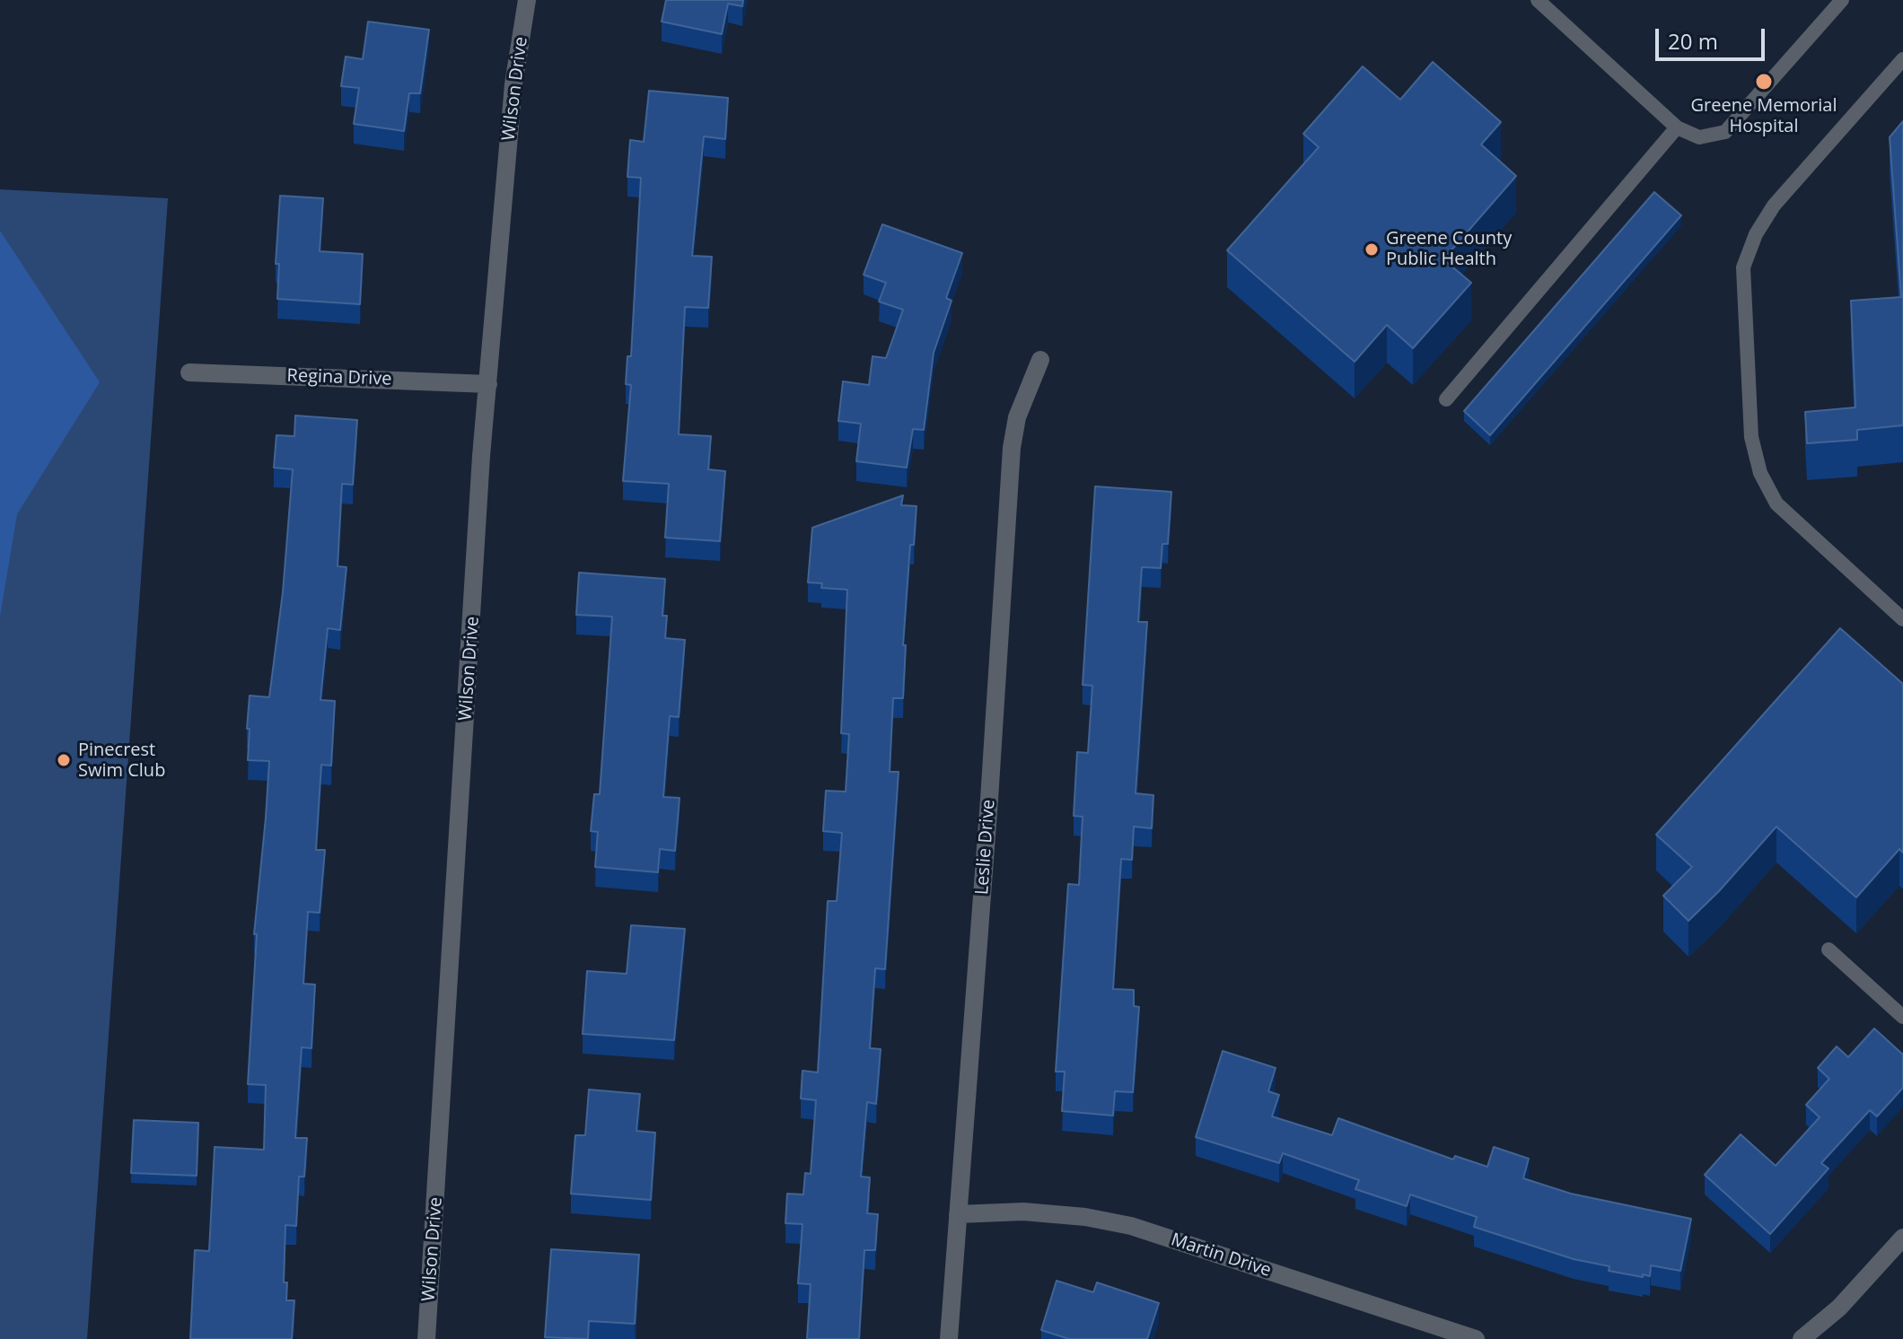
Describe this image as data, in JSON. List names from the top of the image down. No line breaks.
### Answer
{"streets":{"street":["Wilson Drive","Regina Drive","Leslie Drive","Martin Drive"]},"crossings":[["Wilson Drive","Regina Drive"],["Leslie Drive","Martin Drive"]],"places":["Greene Memorial Hospital","Greene County Public Health","Pinecrest Swim Club"],"scale_bar":"20 m"}
